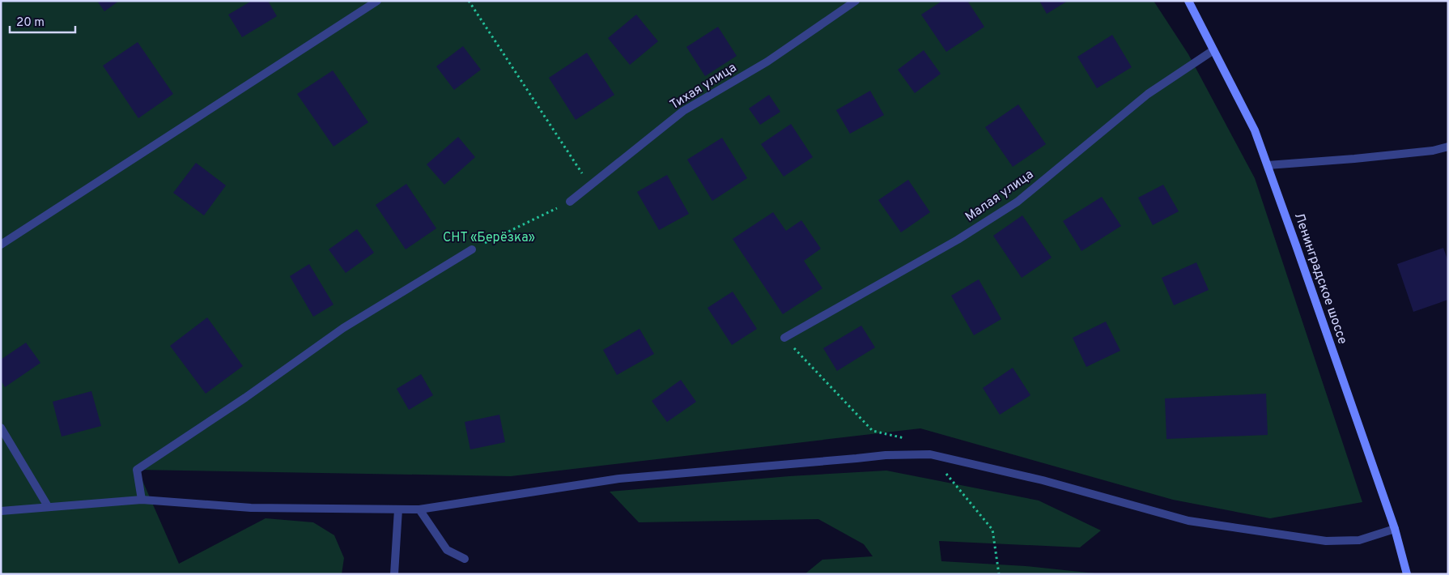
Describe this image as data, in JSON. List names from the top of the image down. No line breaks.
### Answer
{"streets":{"main road":["Ленинградское шоссе"],"street":["Тихая улица","Малая улица"]},"crossings":[["Малая улица","Ленинградское шоссе"]],"parks":["СНТ «Берёзка»"],"scale_bar":"20 m"}
